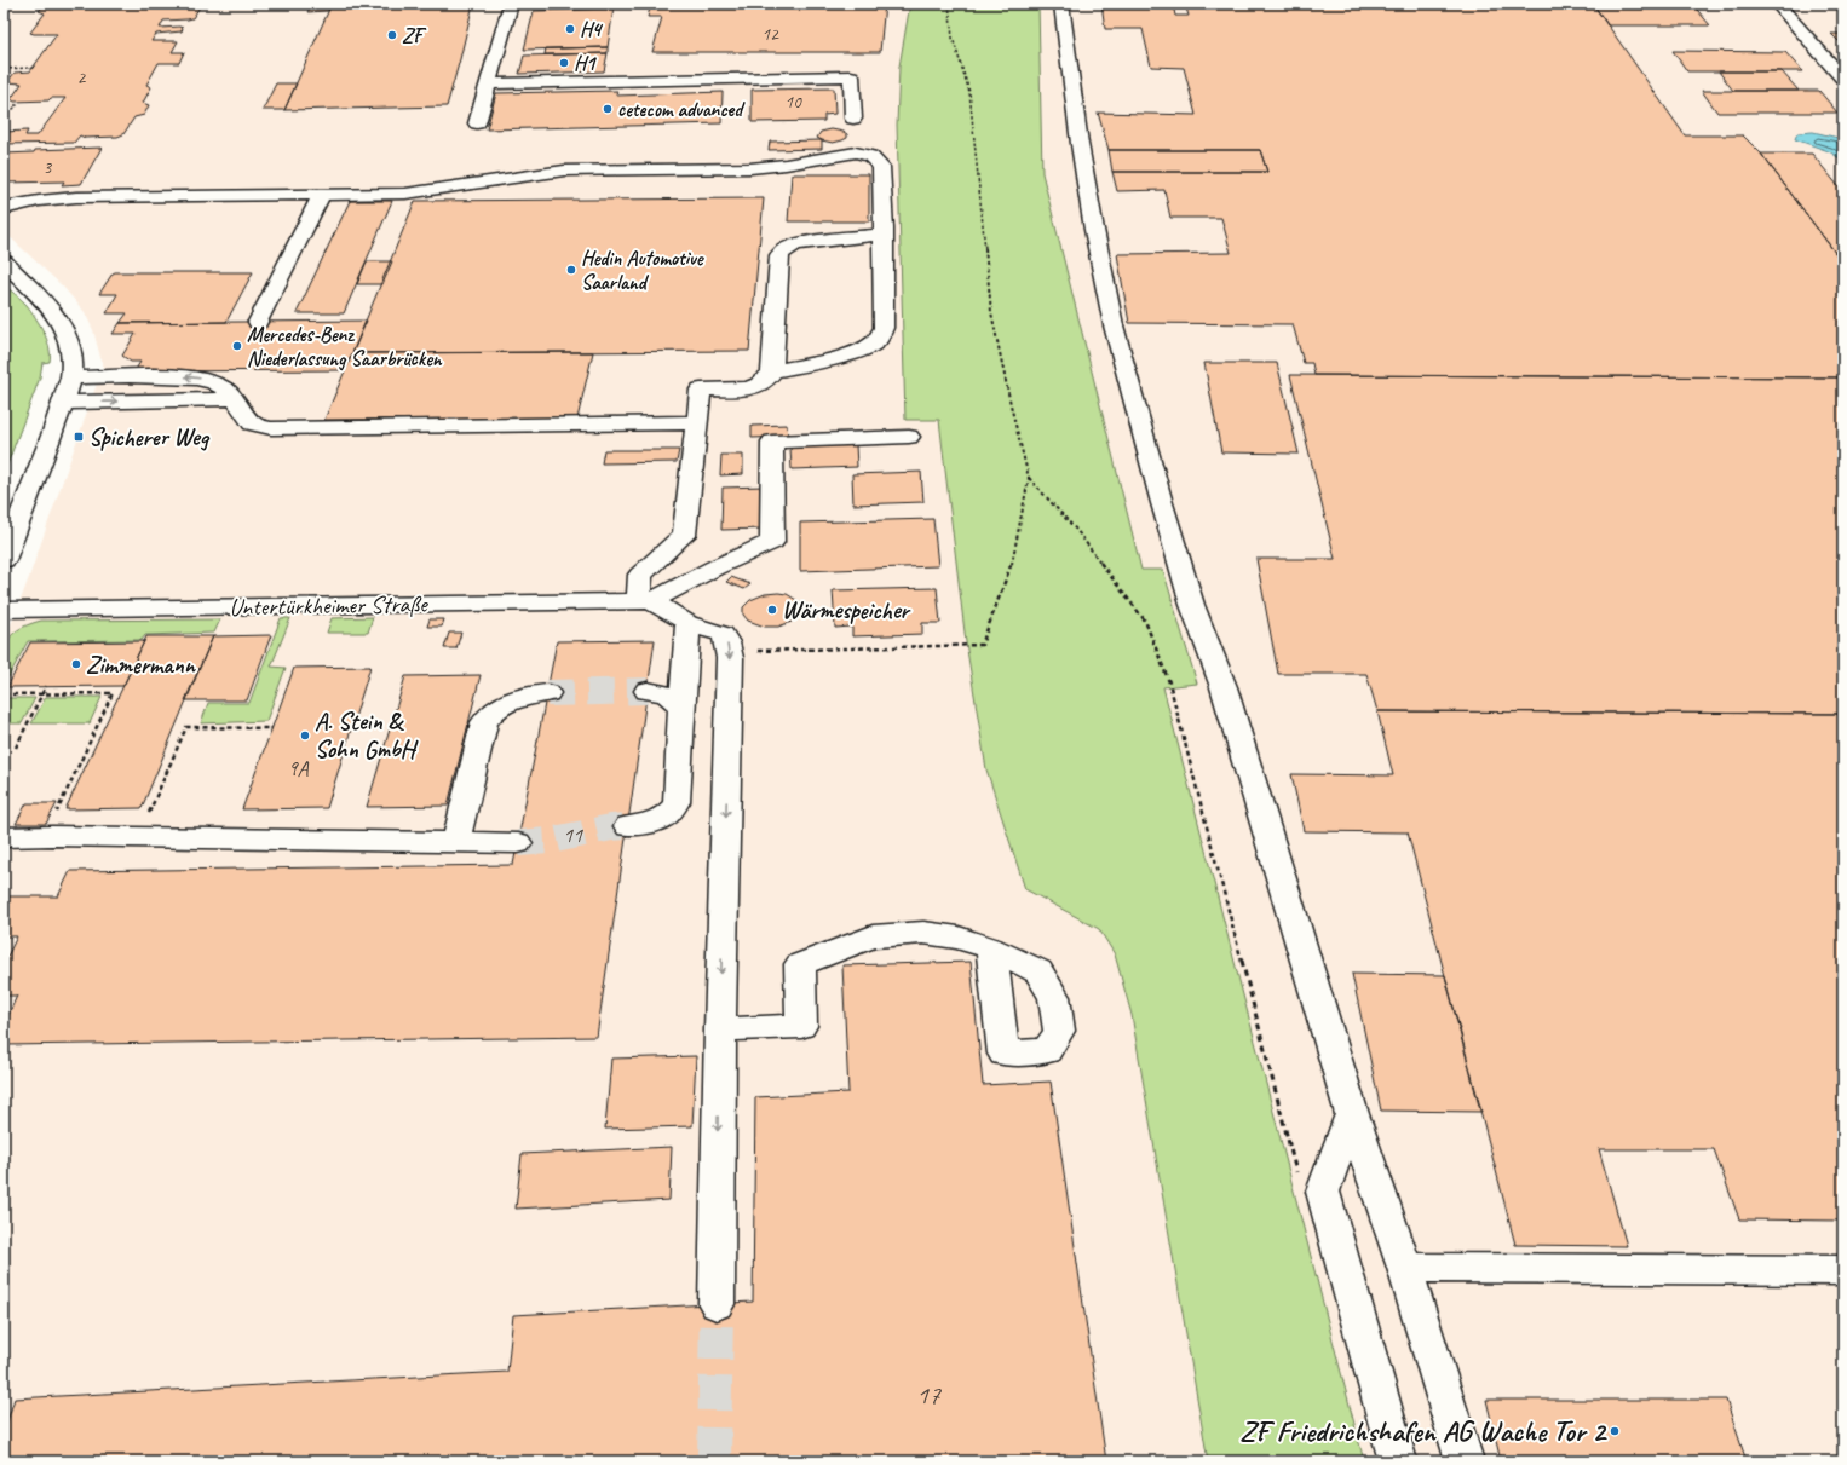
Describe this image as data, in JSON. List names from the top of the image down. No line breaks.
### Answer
{"streets":{"street":["Untertürkheimer Straße"]},"places":{"other":["H4","ZF","H1","cetecom advanced","Hedin Automotive Saarland","Mercedes-Benz Niederlassung Saarbrücken","Wärmespeicher","Zimmermann","A. Stein & Sohn GmbH","ZF Friedrichshafen AG Wache Tor 2"],"transit":["Spicherer Weg"]},"house_numbers":["12","2","10","3","9A","11","17"]}
